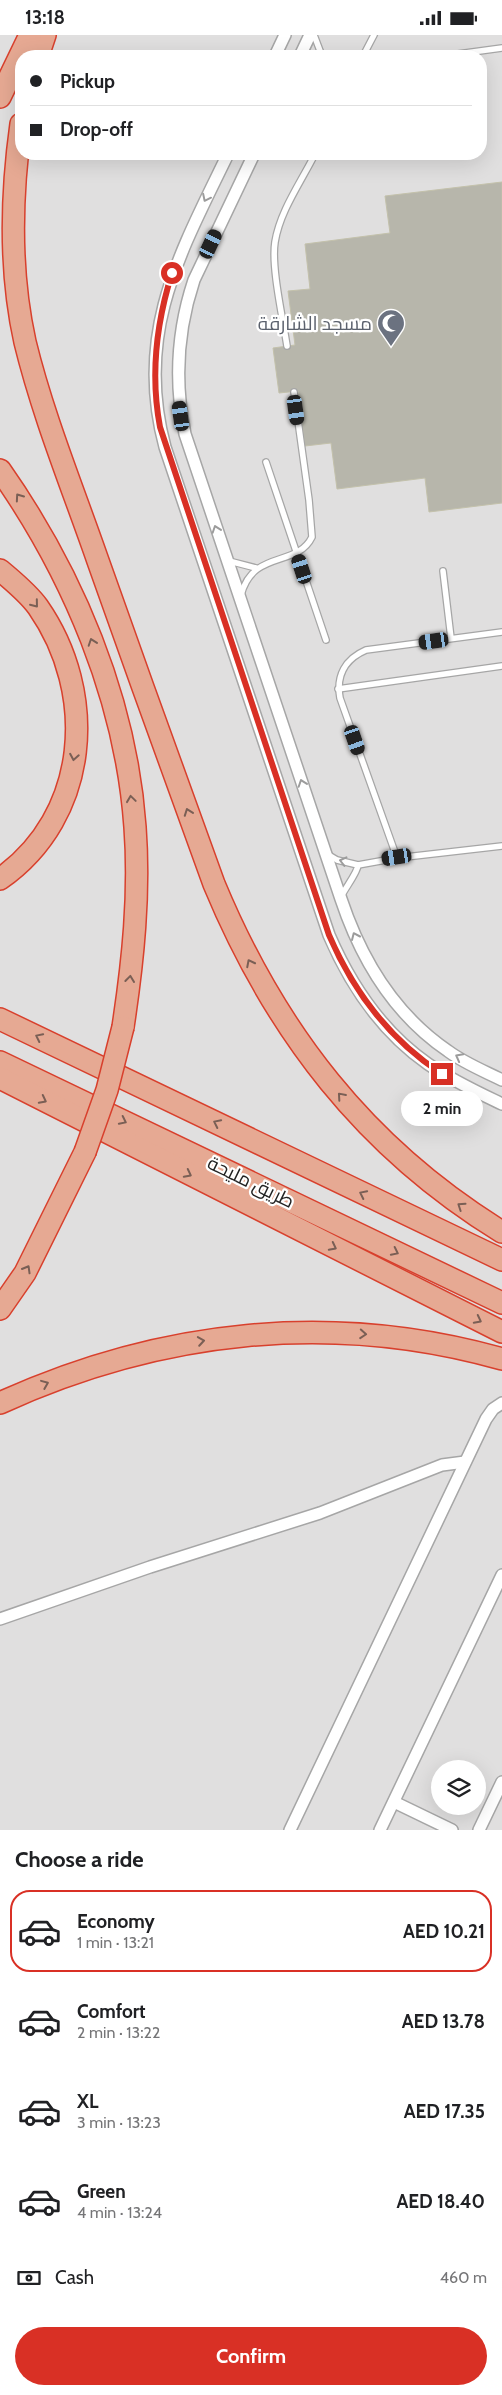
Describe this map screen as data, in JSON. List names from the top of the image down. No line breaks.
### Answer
{"streets":{"highway":["طريق مليحة"]},"places":{"mosque":["مسجد الشارقة"]},"page":{"status":"13:18","banner":["Pickup","Drop-off"],"bubble":"2 min","heading":"Choose a ride","list":[{"name":"Economy","note":"1 min · 13:21","value":"AED 10.21"},{"name":"Comfort","note":"2 min · 13:22","value":"AED 13.78"},{"name":"XL","note":"3 min · 13:23","value":"AED 17.35"},{"name":"Green","note":"4 min · 13:24","value":"AED 18.40"}],"pay":["Cash","460 m"],"buttons":"Confirm"}}
